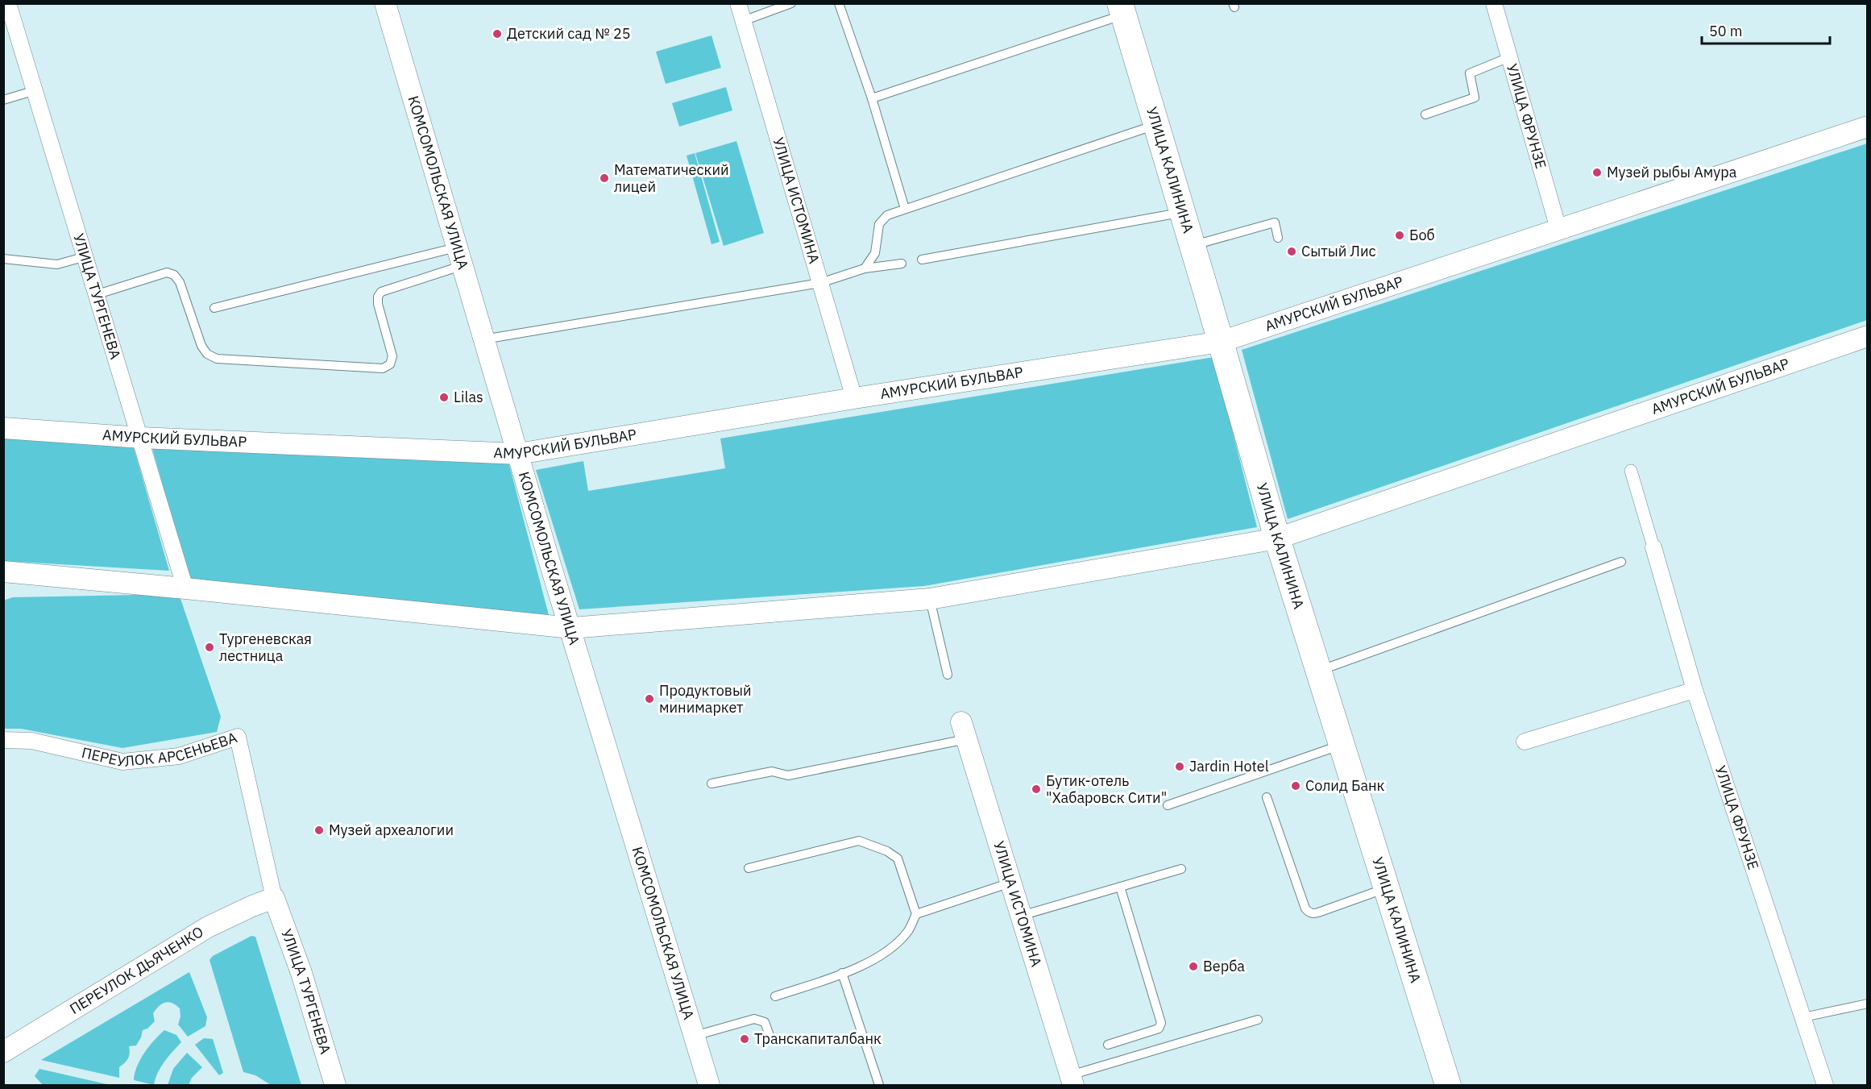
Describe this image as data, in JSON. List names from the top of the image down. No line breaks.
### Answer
{"streets":{"main road":["УЛИЦА КАЛИНИНА"],"street":["УЛИЦА ФРУНЗЕ","КОМСОМОЛЬСКАЯ УЛИЦА","УЛИЦА ИСТОМИНА","УЛИЦА ТУРГЕНЕВА","АМУРСКИЙ БУЛЬВАР","ПЕРЕУЛОК АРСЕНЬЕВА","ПЕРЕУЛОК ДЬЯЧЕНКО"]},"crossings":[["УЛИЦА ФРУНЗЕ","АМУРСКИЙ БУЛЬВАР"],["УЛИЦА КАЛИНИНА","АМУРСКИЙ БУЛЬВАР"],["КОМСОМОЛЬСКАЯ УЛИЦА","АМУРСКИЙ БУЛЬВАР"],["УЛИЦА ИСТОМИНА","АМУРСКИЙ БУЛЬВАР"],["УЛИЦА ТУРГЕНЕВА","АМУРСКИЙ БУЛЬВАР"],["УЛИЦА ТУРГЕНЕВА","ПЕРЕУЛОК АРСЕНЬЕВА"],["УЛИЦА ТУРГЕНЕВА","ПЕРЕУЛОК ДЬЯЧЕНКО"],["ПЕРЕУЛОК АРСЕНЬЕВА","ПЕРЕУЛОК ДЬЯЧЕНКО"]],"places":["Детский сад № 25","Музей рыбы Амура","Математический лицей","Боб","Сытый Лис","Lilas","Тургеневская лестница","Продуктовый минимаркет","Jardin Hotel","Солид Банк","Бутик-отель \"Хабаровск Сити\"","Музей археалогии","Верба","Транскапиталбанк"],"scale_bar":"50 m"}
